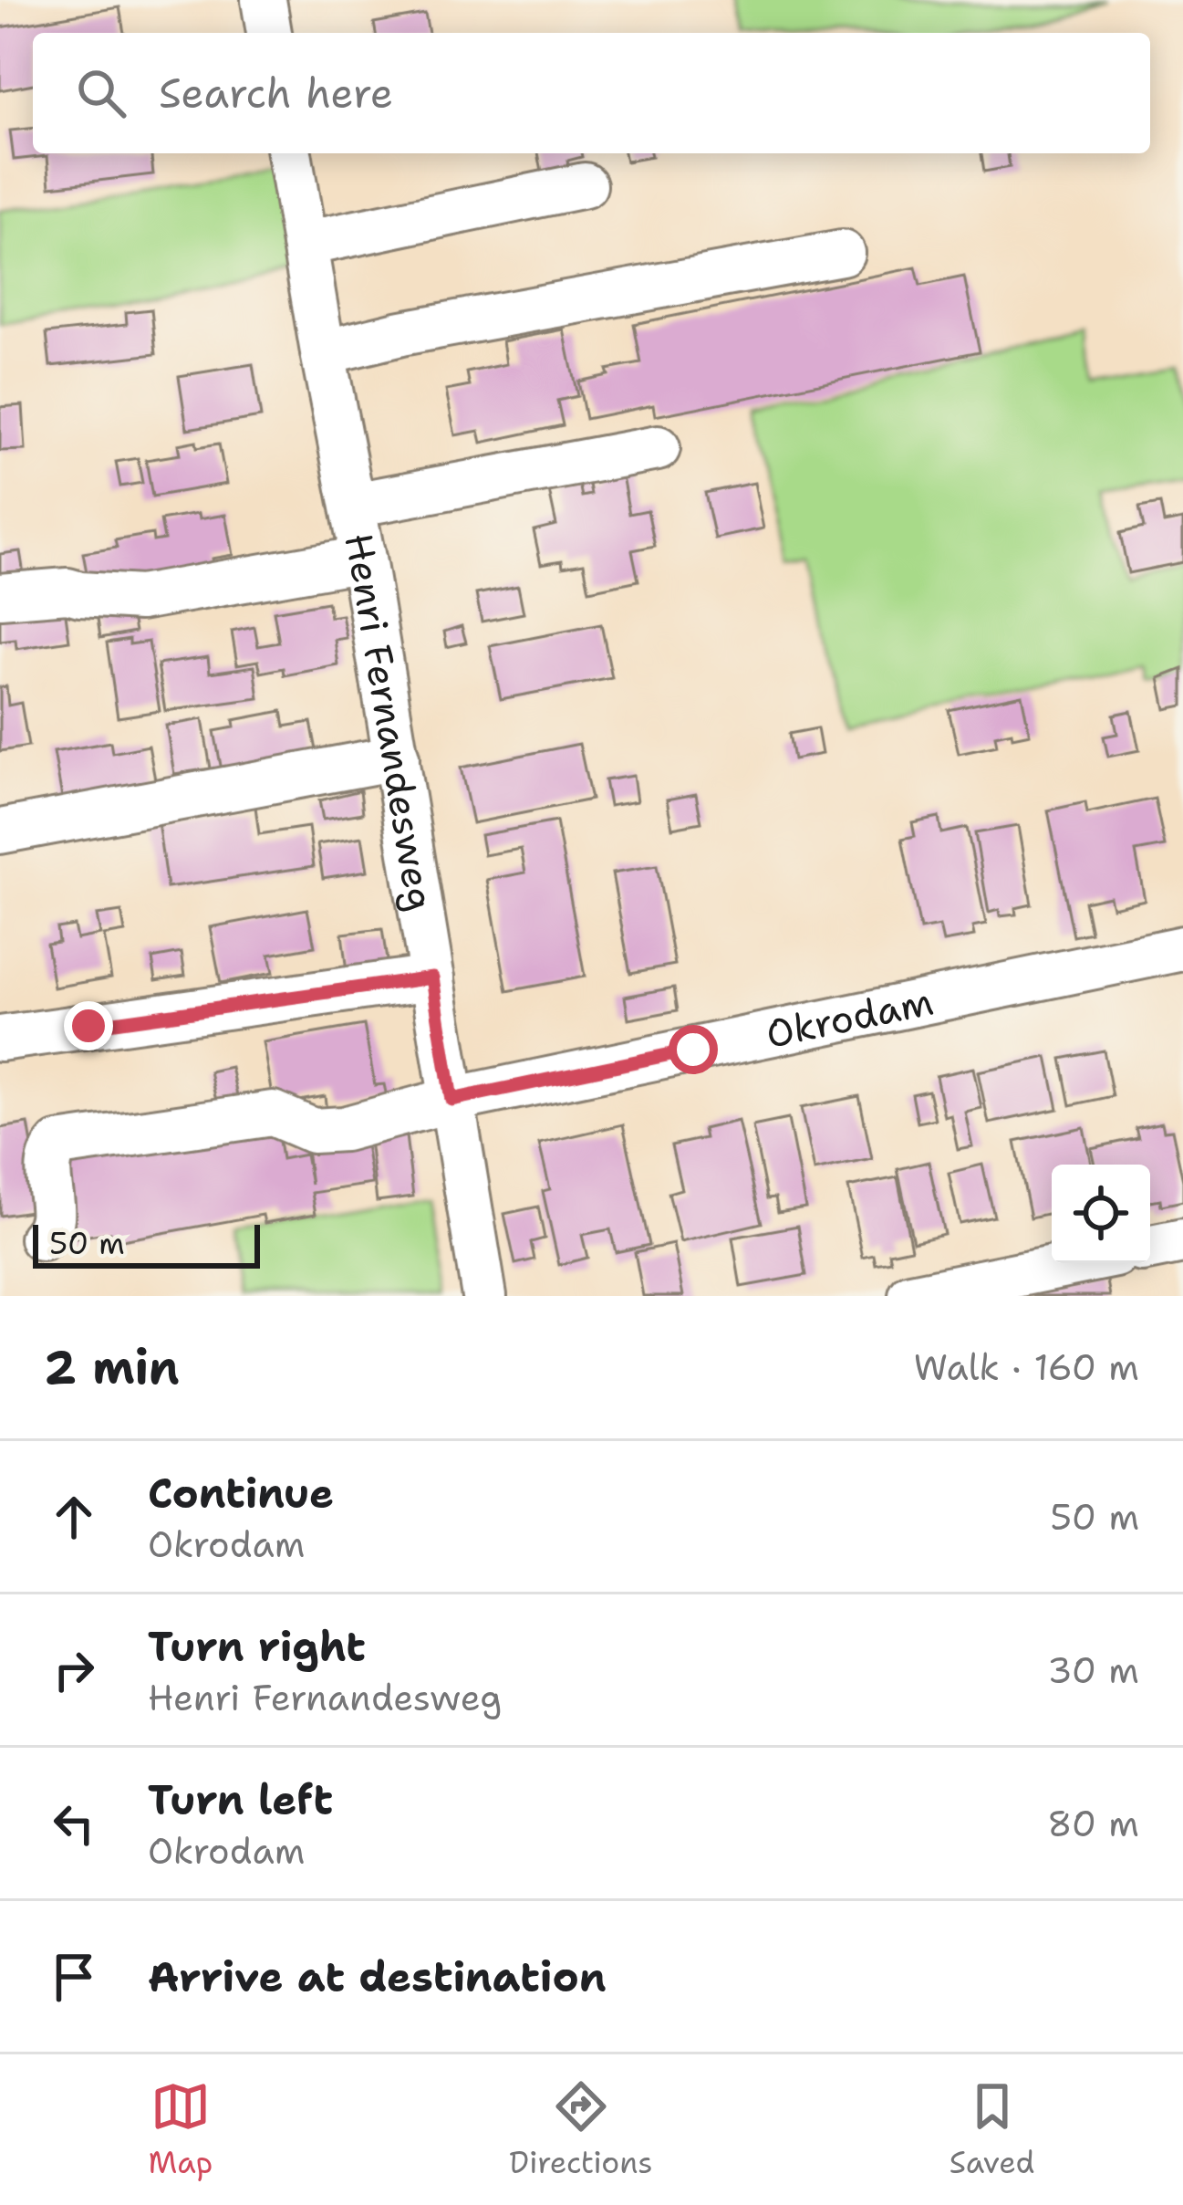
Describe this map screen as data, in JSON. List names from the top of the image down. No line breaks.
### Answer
{"streets":{"street":["Henri Fernandesweg","Okrodam"]},"crossings":[["Henri Fernandesweg","Okrodam"]],"scale_bar":"50 m","page":{"search":"Search here","scale":"50 m","heading":["2 min","Walk · 160 m"],"list":[["Continue","Okrodam","50 m"],["Turn right","Henri Fernandesweg","30 m"],["Turn left","Okrodam","80 m"],"Arrive at destination"],"nav":["Map","Directions","Saved"]}}
